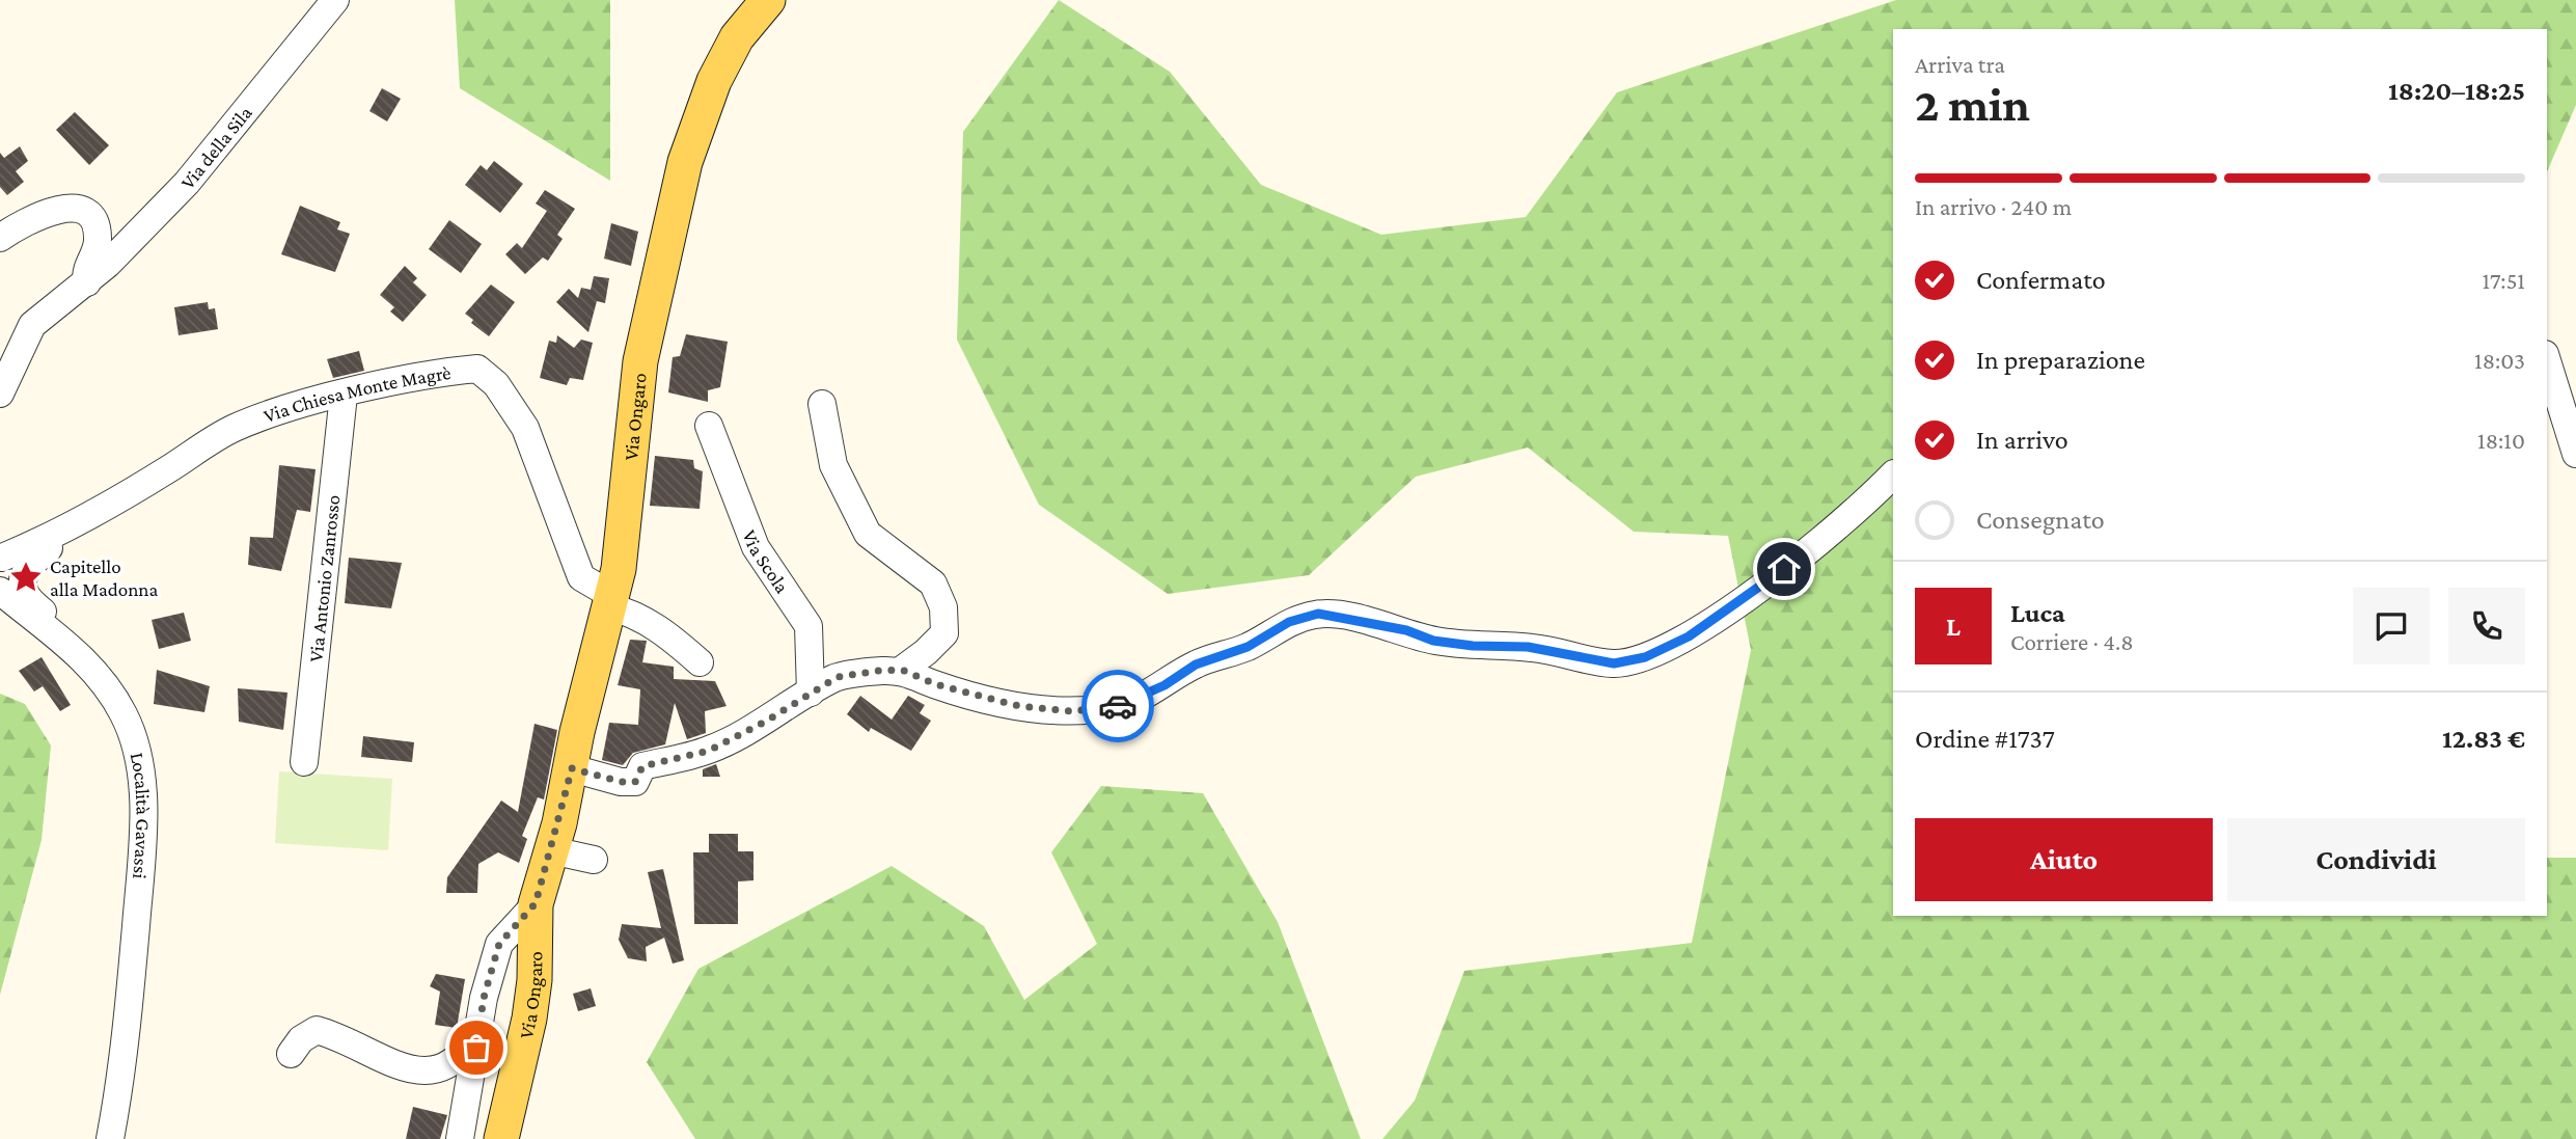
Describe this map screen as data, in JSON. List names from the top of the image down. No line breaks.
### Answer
{"streets":{"main road":["Via Ongaro"],"street":["Via della Sila","Via Chiesa Monte Magrè","Via Scola","Via Antonio Zanrosso","Località Gavassi"]},"crossings":[["Via Chiesa Monte Magrè","Via Ongaro"],["Via Chiesa Monte Magrè","Via Antonio Zanrosso"]],"places":{"place":["Capitello alla Madonna"]},"page":{"heading":["2 min","Arriva tra","18:20–18:25"],"panel":["Luca","Corriere · 4.8","Ordine #1737","12.83 €"],"bar":"In arrivo · 240 m","list":[["Confermato","17:51"],["In preparazione","18:03"],["In arrivo","18:10"],"Consegnato"],"round":"L","buttons":["Aiuto","Condividi"]}}
